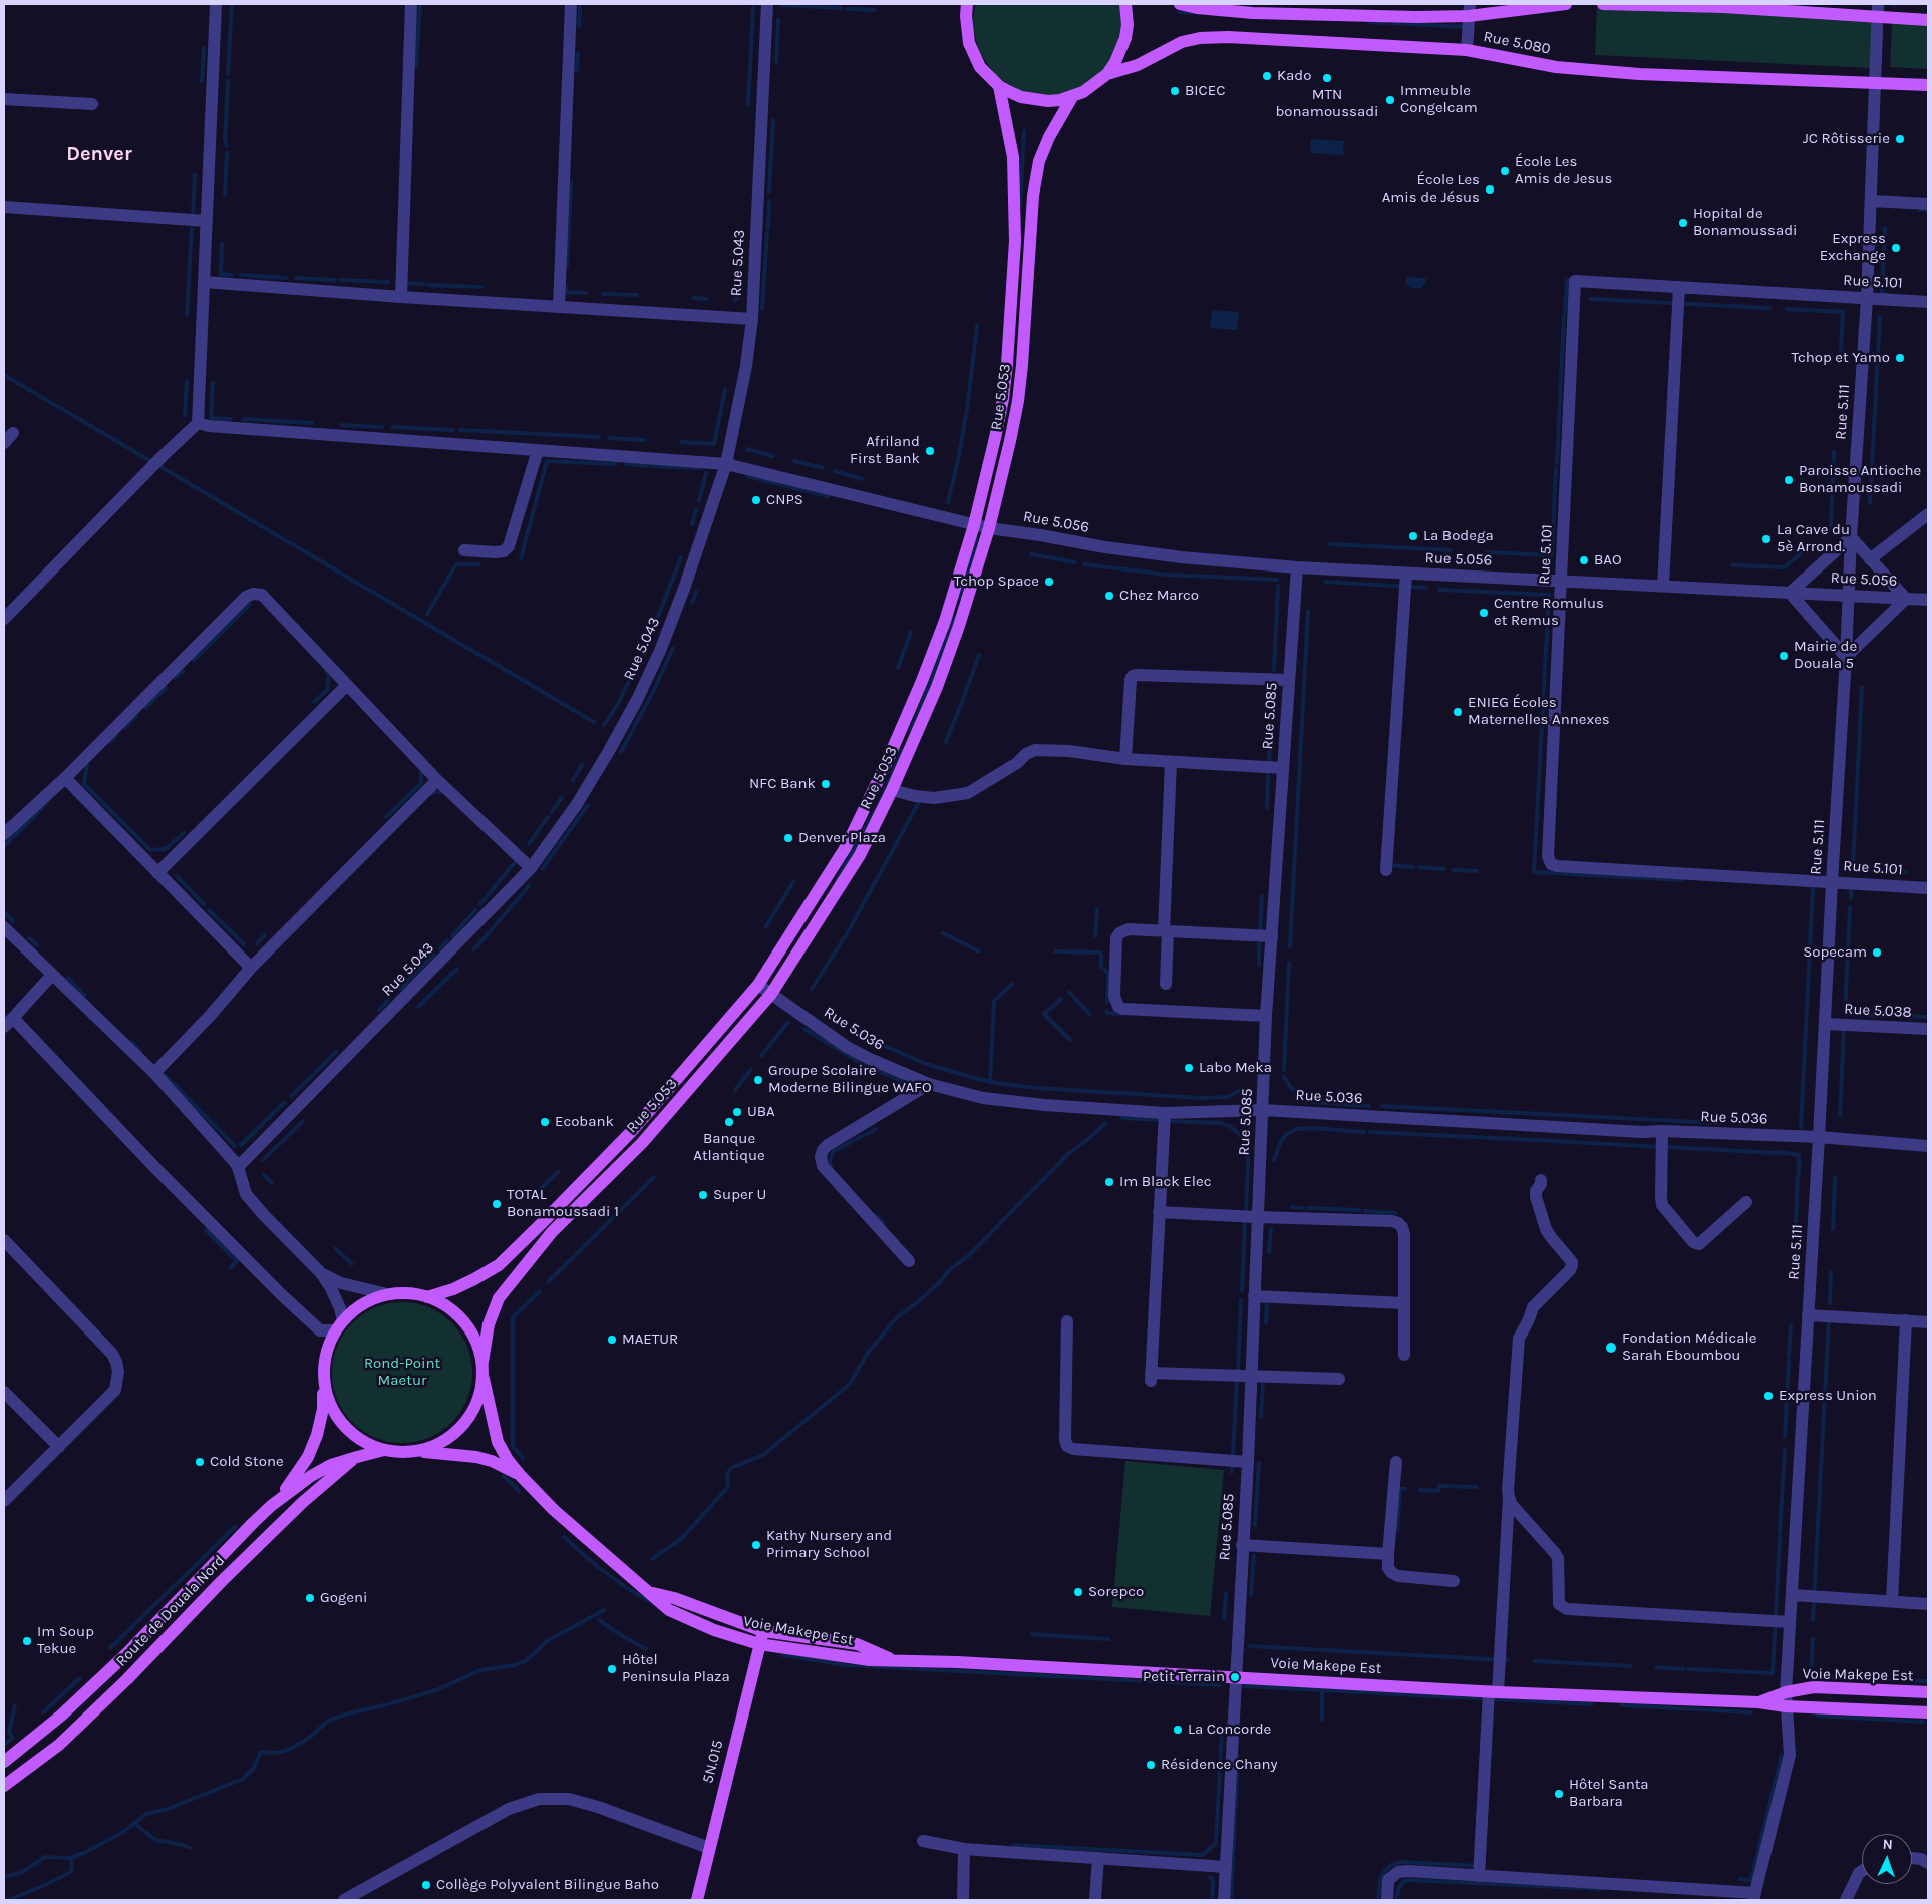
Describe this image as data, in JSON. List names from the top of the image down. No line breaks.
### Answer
{"streets":{"main road":["Rue 5.080","Rue 5.053","Route de Douala Nord","Voie Makepe Est","5N.015"],"street":["Rue 5.043","Rue 5.101","Rue 5.111","Rue 5.056","Rue 5.085","Rue 5.038","Rue 5.036"]},"crossings":[["Rue 5.080","Rue 5.111"],["Rue 5.043","Rue 5.056"],["Rue 5.101","Rue 5.111"],["Rue 5.101","Rue 5.056"],["Rue 5.053","Rue 5.056"],["Rue 5.053","Rue 5.036"],["Rue 5.111","Rue 5.056"],["Rue 5.111","Rue 5.038"],["Rue 5.111","Rue 5.036"],["Rue 5.111","Voie Makepe Est"],["Rue 5.056","Rue 5.085"],["Rue 5.085","Rue 5.036"],["Rue 5.085","Voie Makepe Est"],["Voie Makepe Est","5N.015"]],"districts":["Denver"],"parks":["Rond-Point Maetur"],"places":["Kado","MTN bonamoussadi","BICEC","Immeuble Congelcam","JC Rôtisserie","École Les Amis de Jesus","École Les Amis de Jésus","Hopital de Bonamoussadi","Express Exchange","Tchop et Yamo","Afriland First Bank","Paroisse Antioche Bonamoussadi","CNPS","La Bodega","La Cave du 5è Arrond.","BAO","Tchop Space","Chez Marco","Centre Romulus et Remus","Mairie de Douala 5","ENIEG Écoles Maternelles Annexes","NFC Bank","Denver Plaza","Sopecam","Labo Meka","Groupe Scolaire Moderne Bilingue WAFO","UBA","Ecobank","Banque Atlantique","Im Black Elec","Super U","TOTAL Bonamoussadi 1","MAETUR","Fondation Médicale Sarah Eboumbou","Express Union","Cold Stone","Kathy Nursery and Primary School","Sorepco","Gogeni","Im Soup Tekue","Hôtel Peninsula Plaza","Petit Terrain","La Concorde","Résidence Chany","Hôtel Santa Barbara","Collège Polyvalent Bilingue Baho"],"north":"top"}
